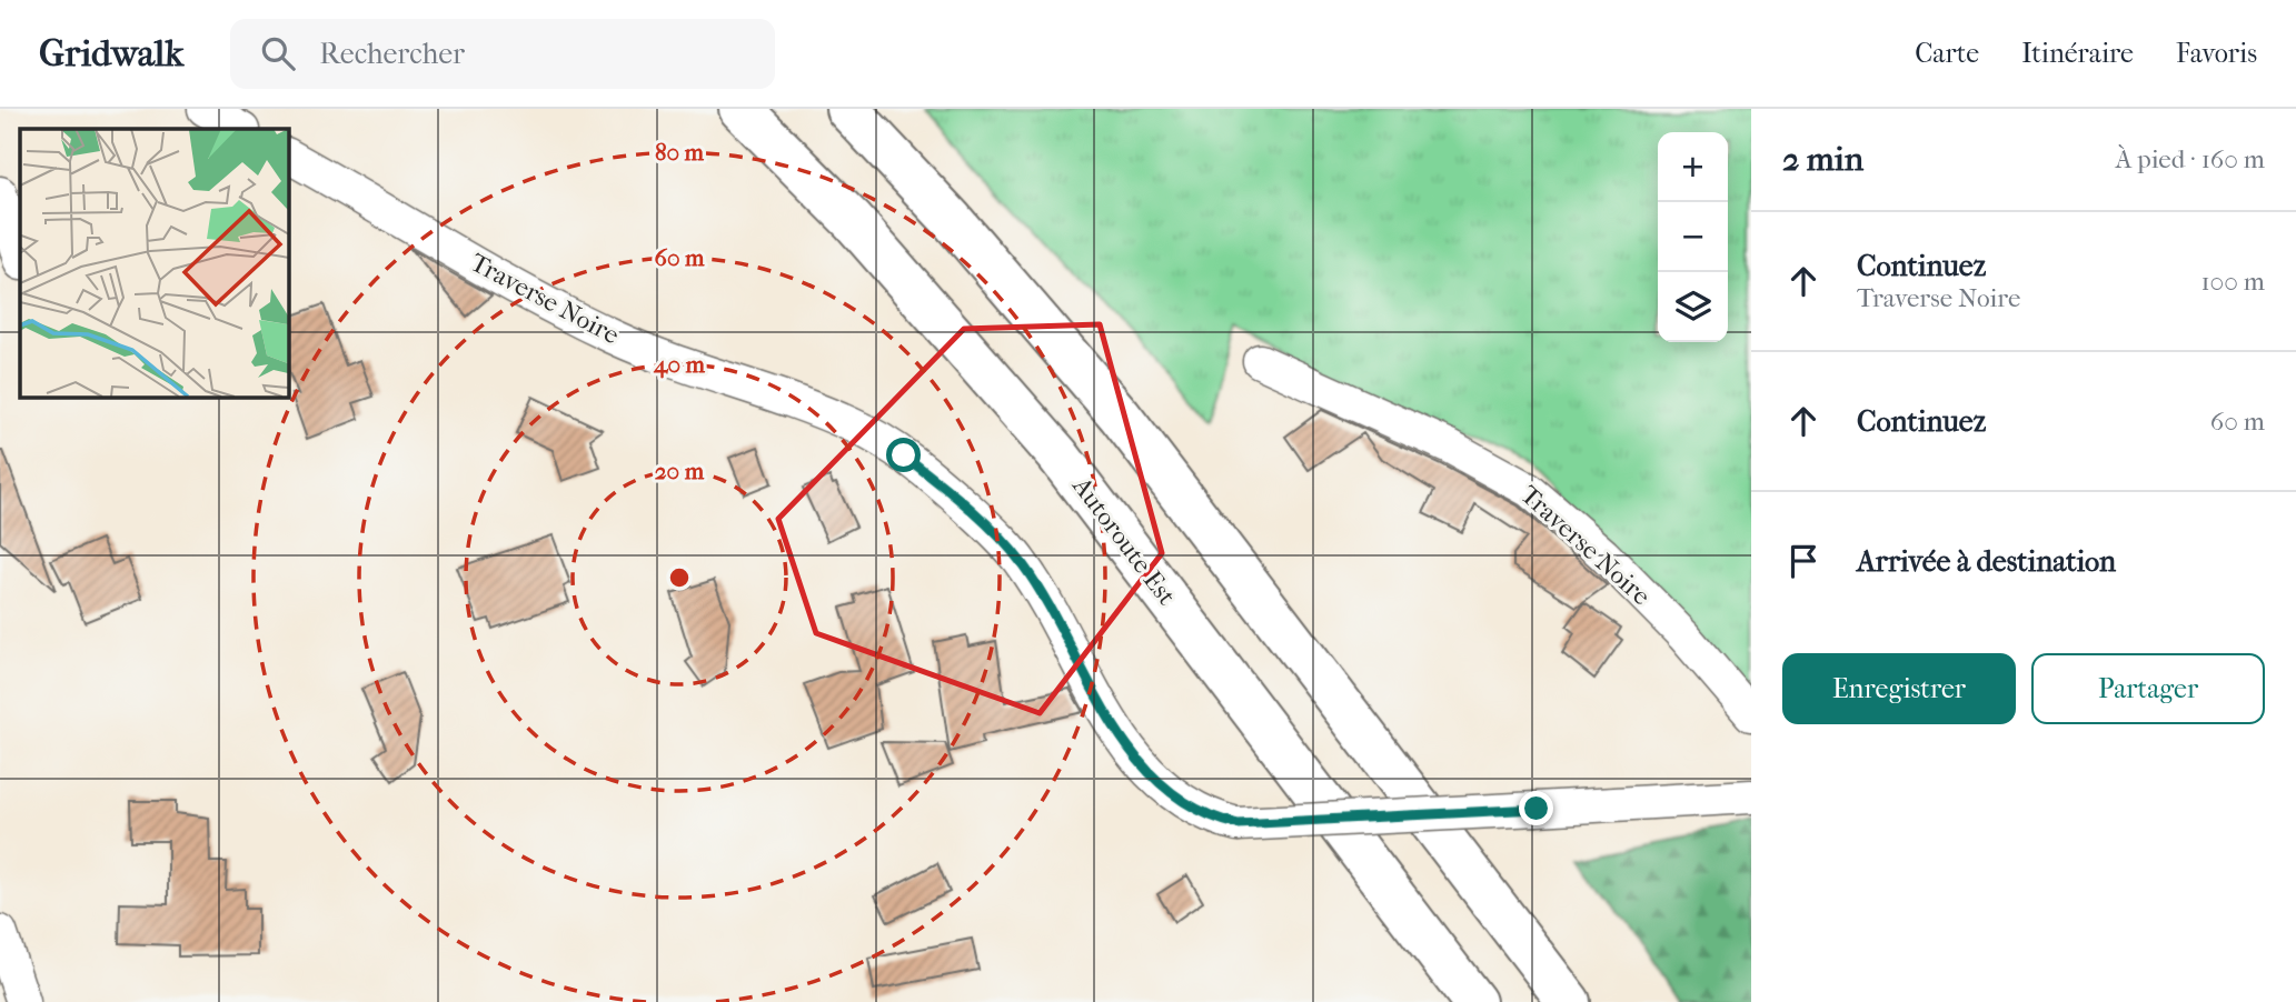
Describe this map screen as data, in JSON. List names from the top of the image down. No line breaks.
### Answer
{"streets":{"highway":["Autoroute Est"],"street":["Traverse Noire"]},"page":{"header":"Gridwalk","search":"Rechercher","nav":["Carte","Itinéraire","Favoris"],"heading":["2 min","À pied · 160 m"],"map_buttons":["+","−"],"list":[["Continuez","Traverse Noire","100 m"],["Continuez","60 m"],"Arrivée à destination"],"buttons":["Enregistrer","Partager"]},"rings":["80 m","60 m","40 m","20 m"]}
